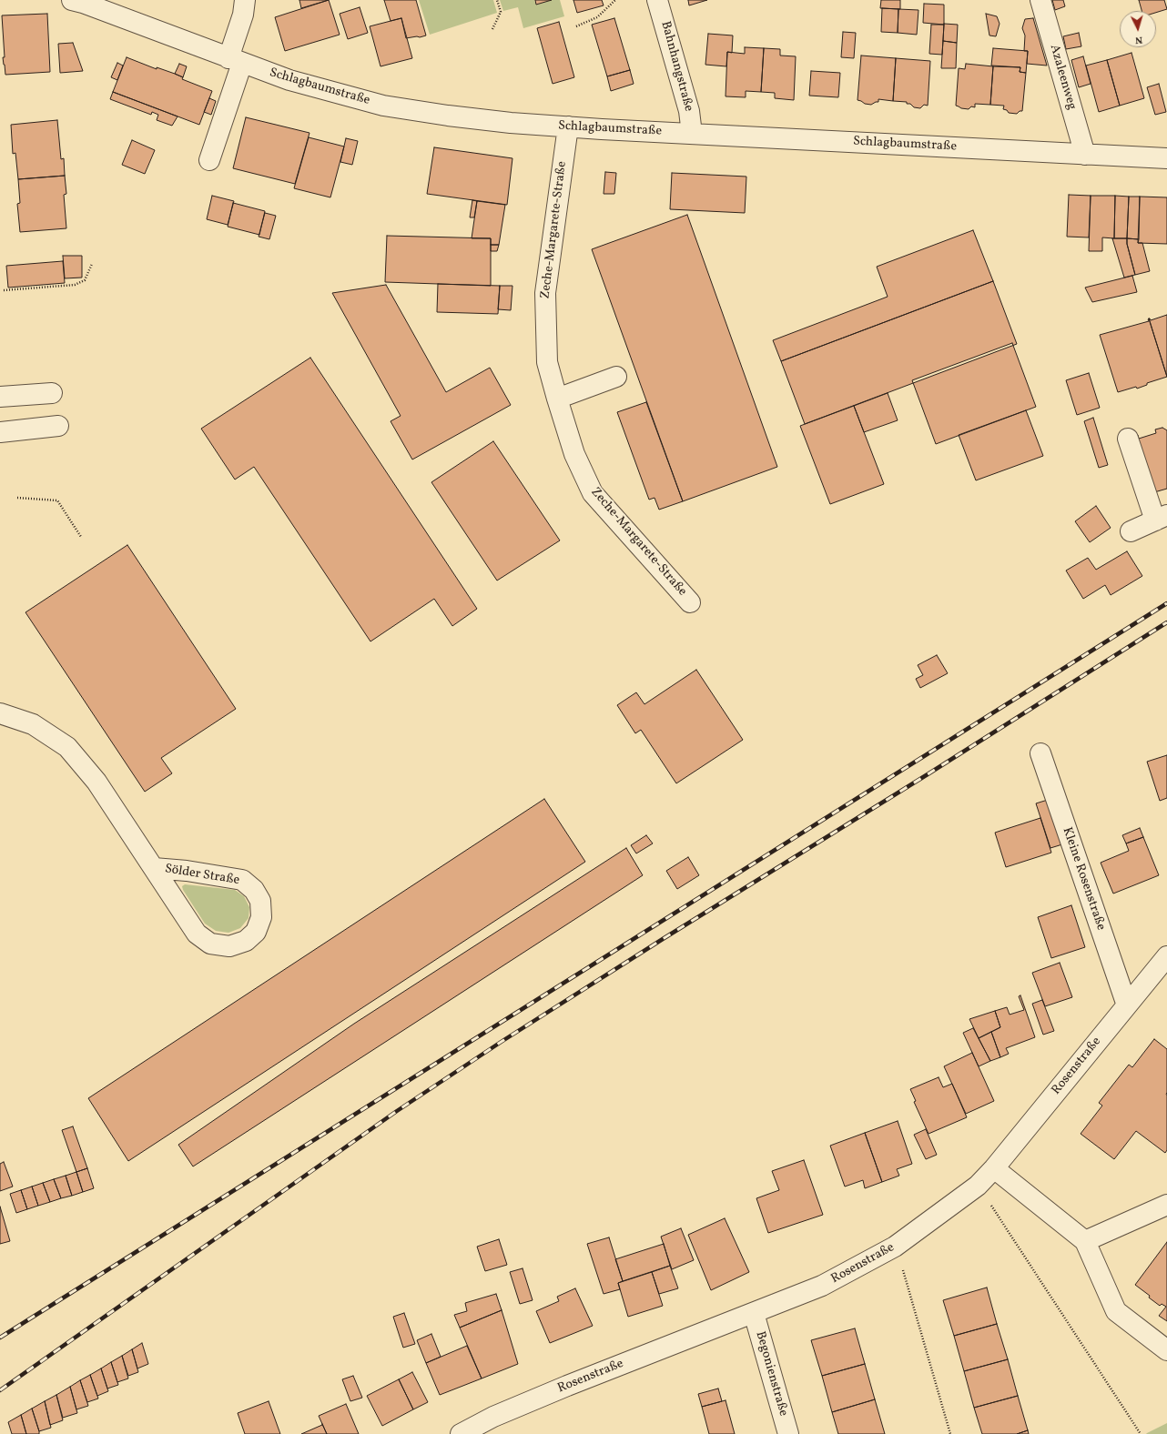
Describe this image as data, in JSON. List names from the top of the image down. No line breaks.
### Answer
{"streets":{"street":["Bahnhangstraße","Azaleenweg","Schlagbaumstraße","Zeche-Margarete-Straße","Sölder Straße","Kleine Rosenstraße","Rosenstraße","Begonienstraße"]},"crossings":[["Bahnhangstraße","Schlagbaumstraße"],["Azaleenweg","Schlagbaumstraße"],["Schlagbaumstraße","Zeche-Margarete-Straße"],["Kleine Rosenstraße","Rosenstraße"],["Rosenstraße","Begonienstraße"]],"north":"bottom"}
